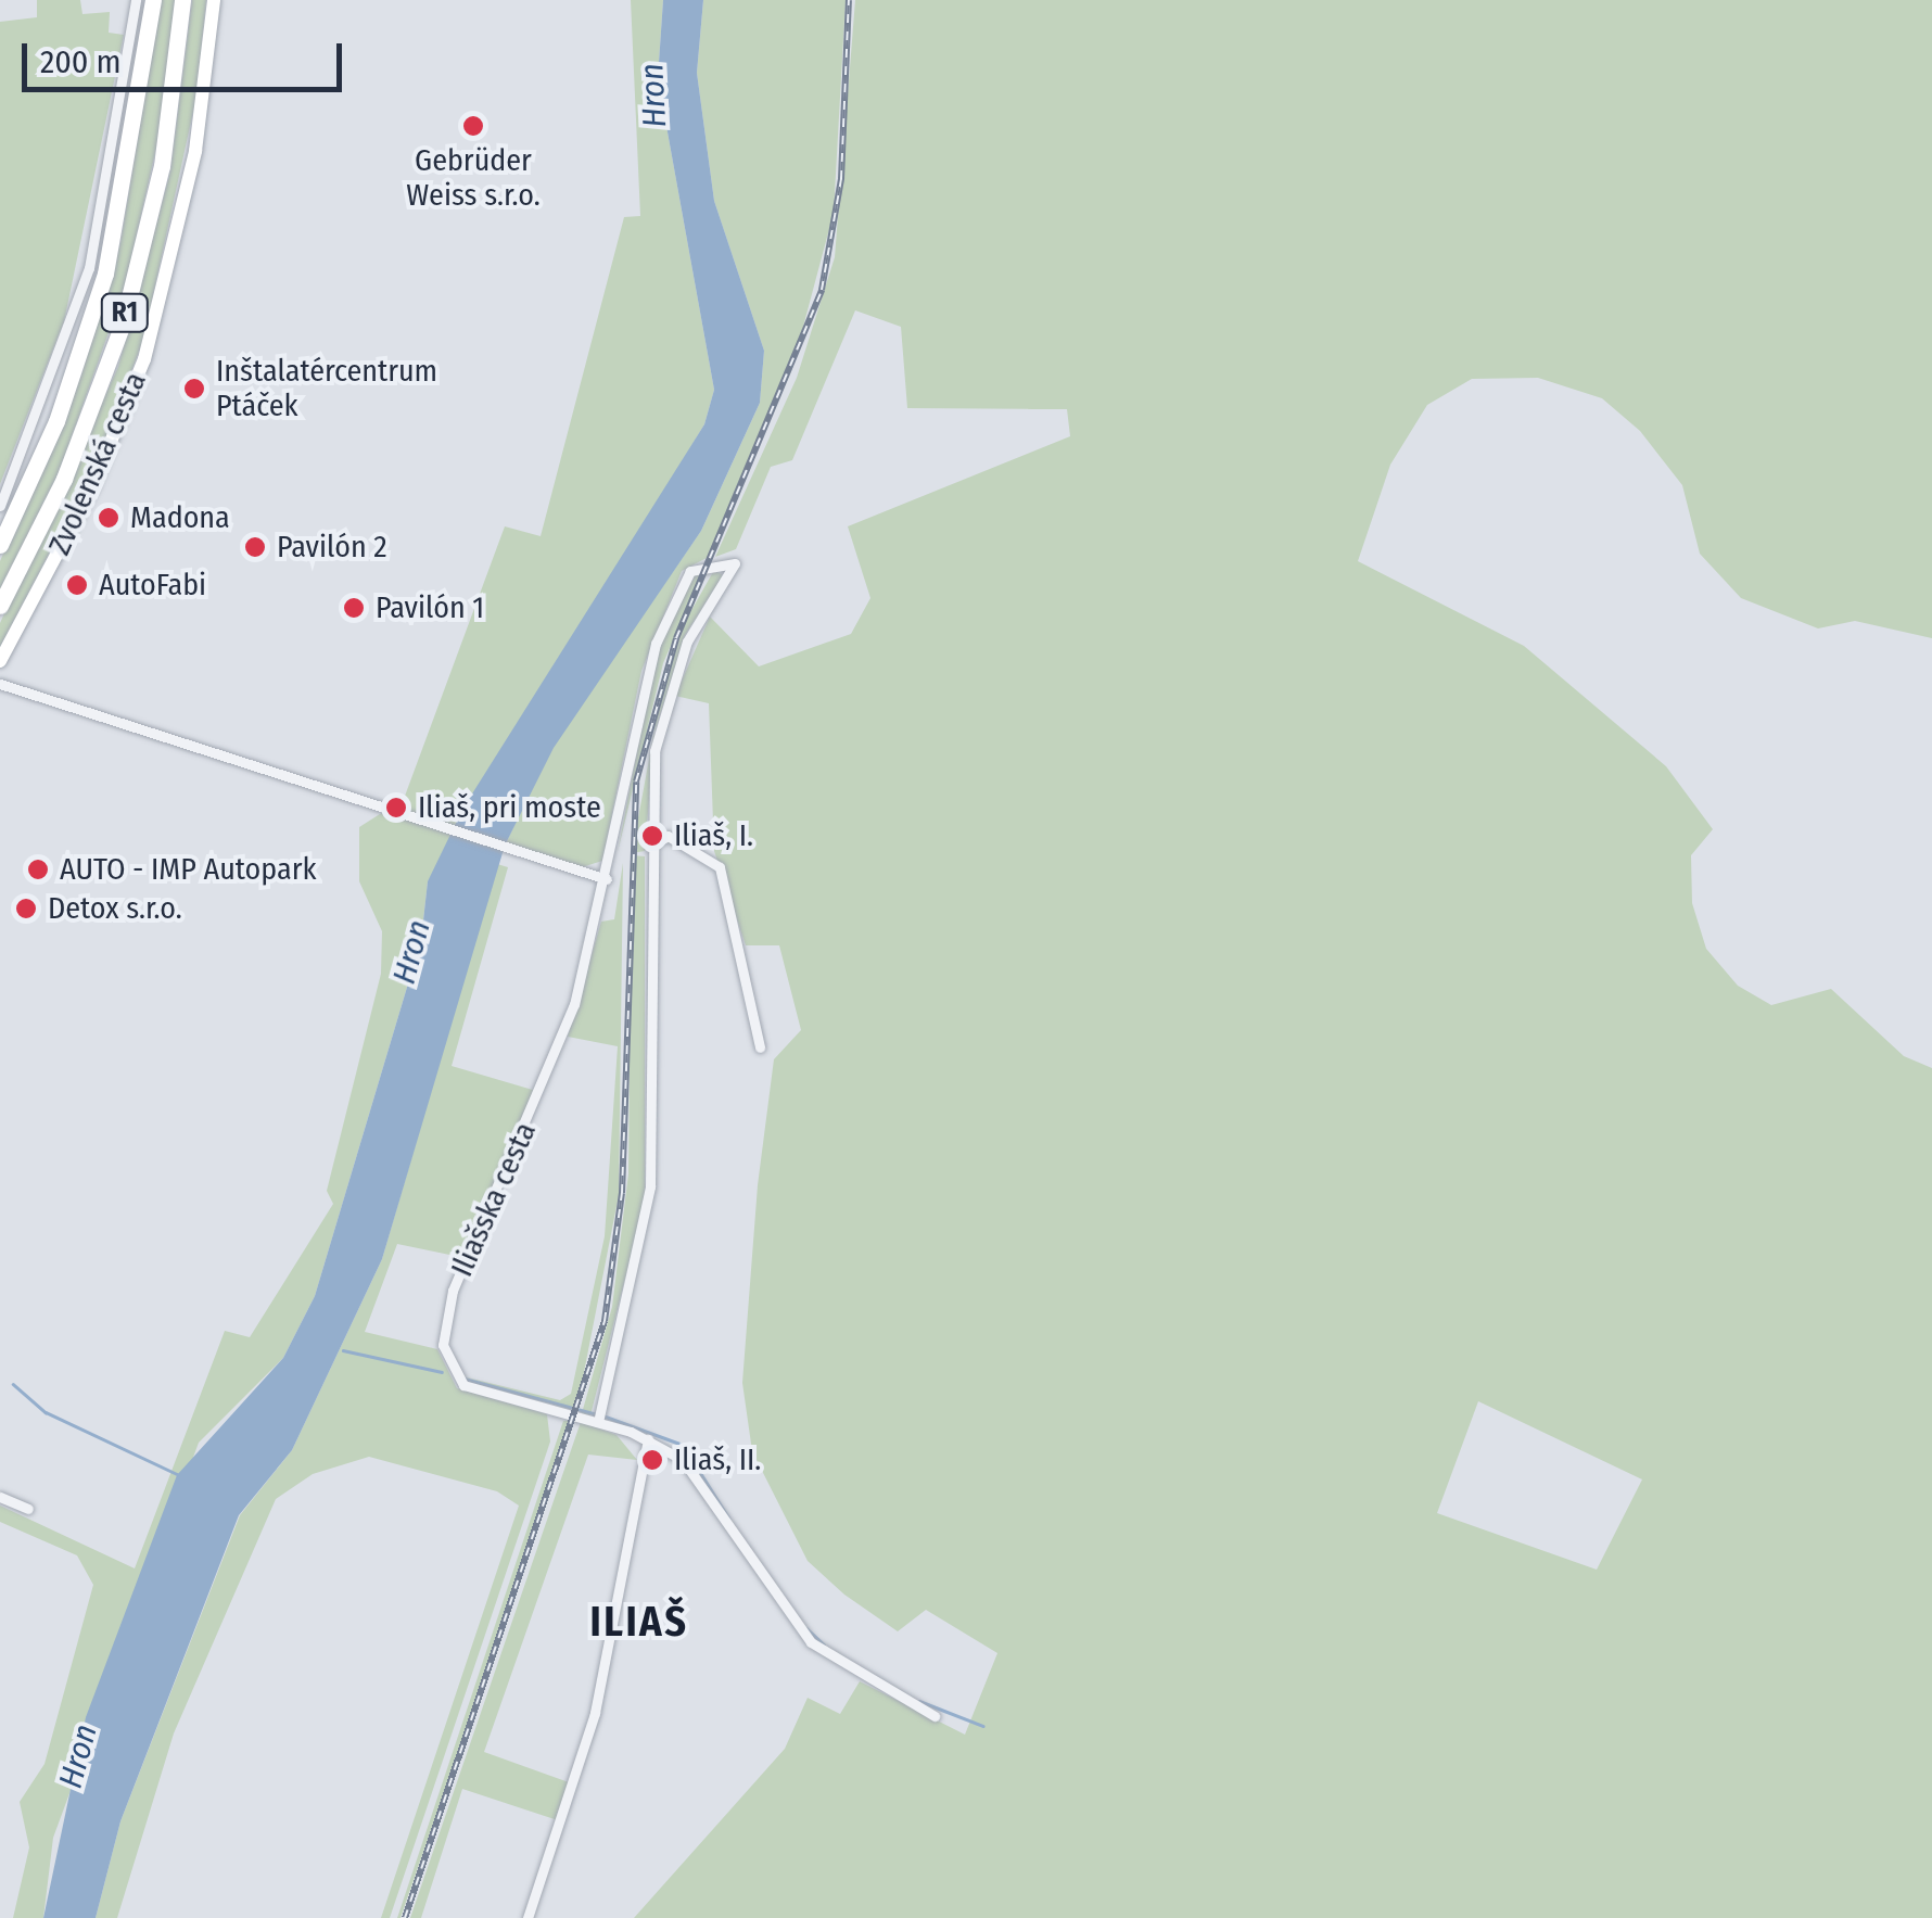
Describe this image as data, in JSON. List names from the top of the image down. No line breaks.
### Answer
{"streets":{"highway":["R1"],"main road":["Zvolenská cesta"],"street":["Iliašska cesta"]},"districts":["ILIAŠ"],"water":["Hron"],"places":["Gebrüder Weiss s.r.o.","Inštalatércentrum Ptáček","Madona","Pavilón 2","AutoFabi","Pavilón 1","Iliaš, pri moste","Iliaš, I.","AUTO - IMP Autopark","Detox s.r.o.","Iliaš, II."],"scale_bar":"200 m"}
